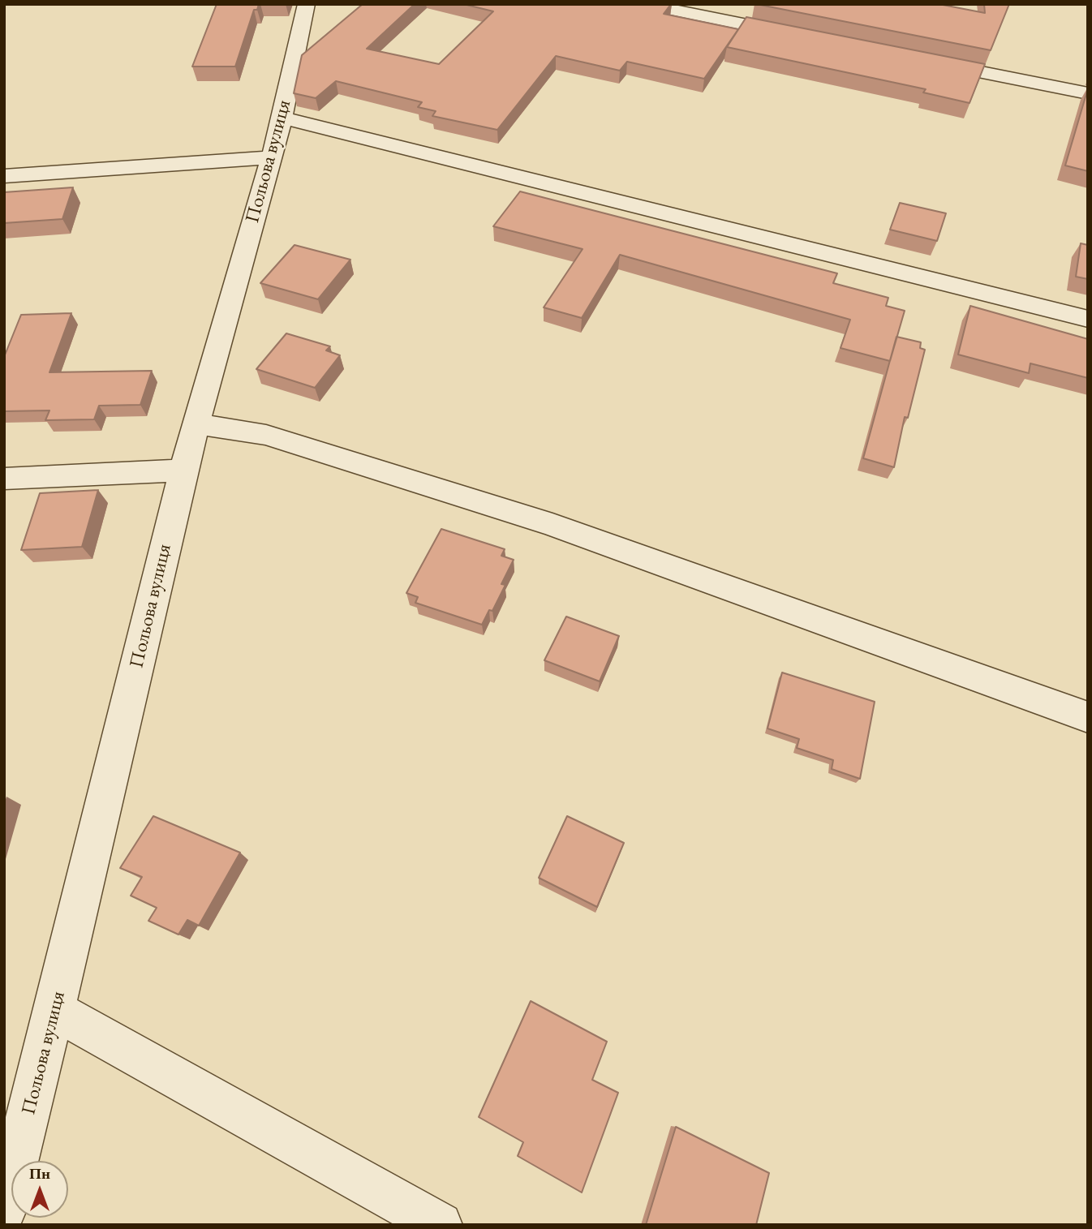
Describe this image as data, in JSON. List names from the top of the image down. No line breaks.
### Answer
{"streets":{"street":["Польова вулиця"]},"north":"top"}
